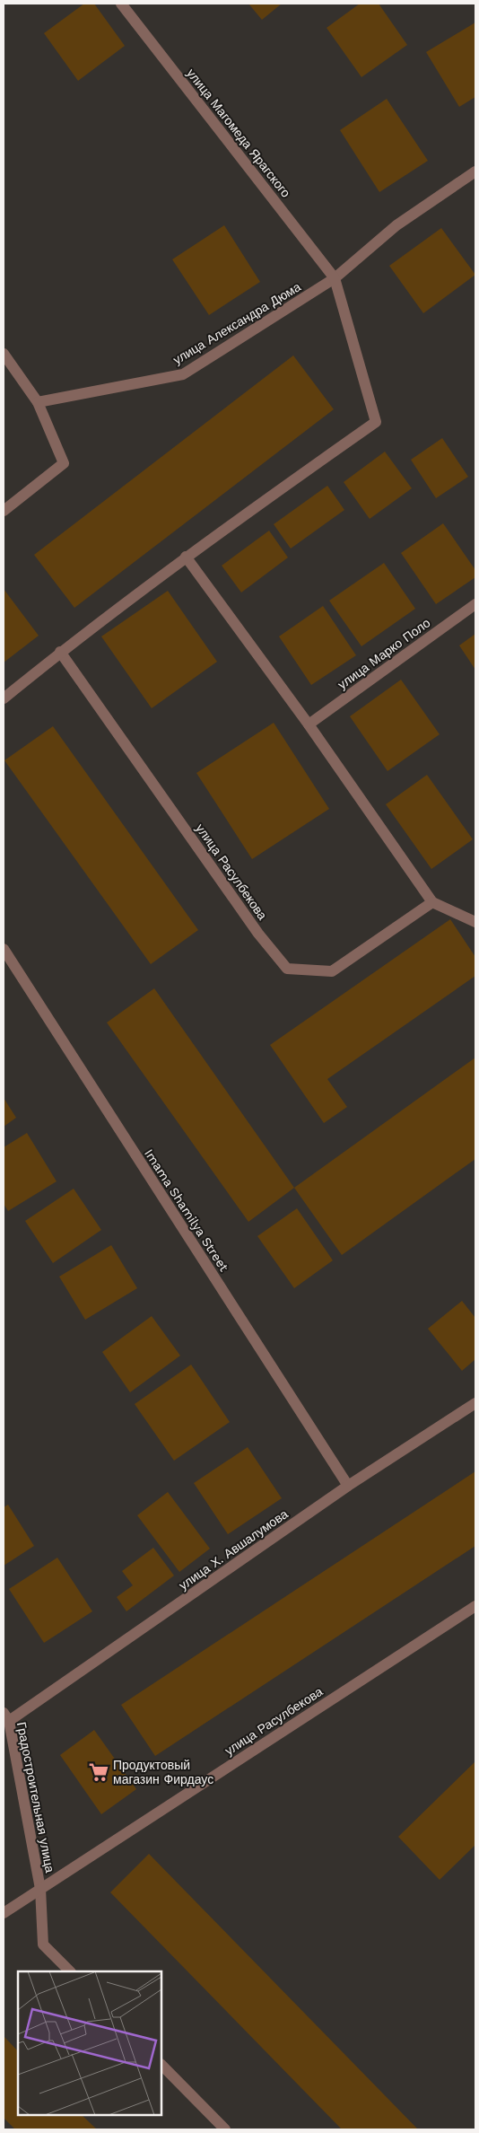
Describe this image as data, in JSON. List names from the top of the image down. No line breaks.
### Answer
{"streets":{"street":["улица Магомеда Ярагского","улица Александра Дюма","улица Марко Поло","улица Расулбекова","Imama Shamilya Street","улица Х. Авшалумова","Градостроительная улица"]},"crossings":[["улица Магомеда Ярагского","улица Александра Дюма"],["улица Расулбекова","Градостроительная улица"],["Imama Shamilya Street","улица Х. Авшалумова"],["улица Х. Авшалумова","Градостроительная улица"]],"places":{"supermarket":["Продуктовый магазин Фирдаус"]}}
